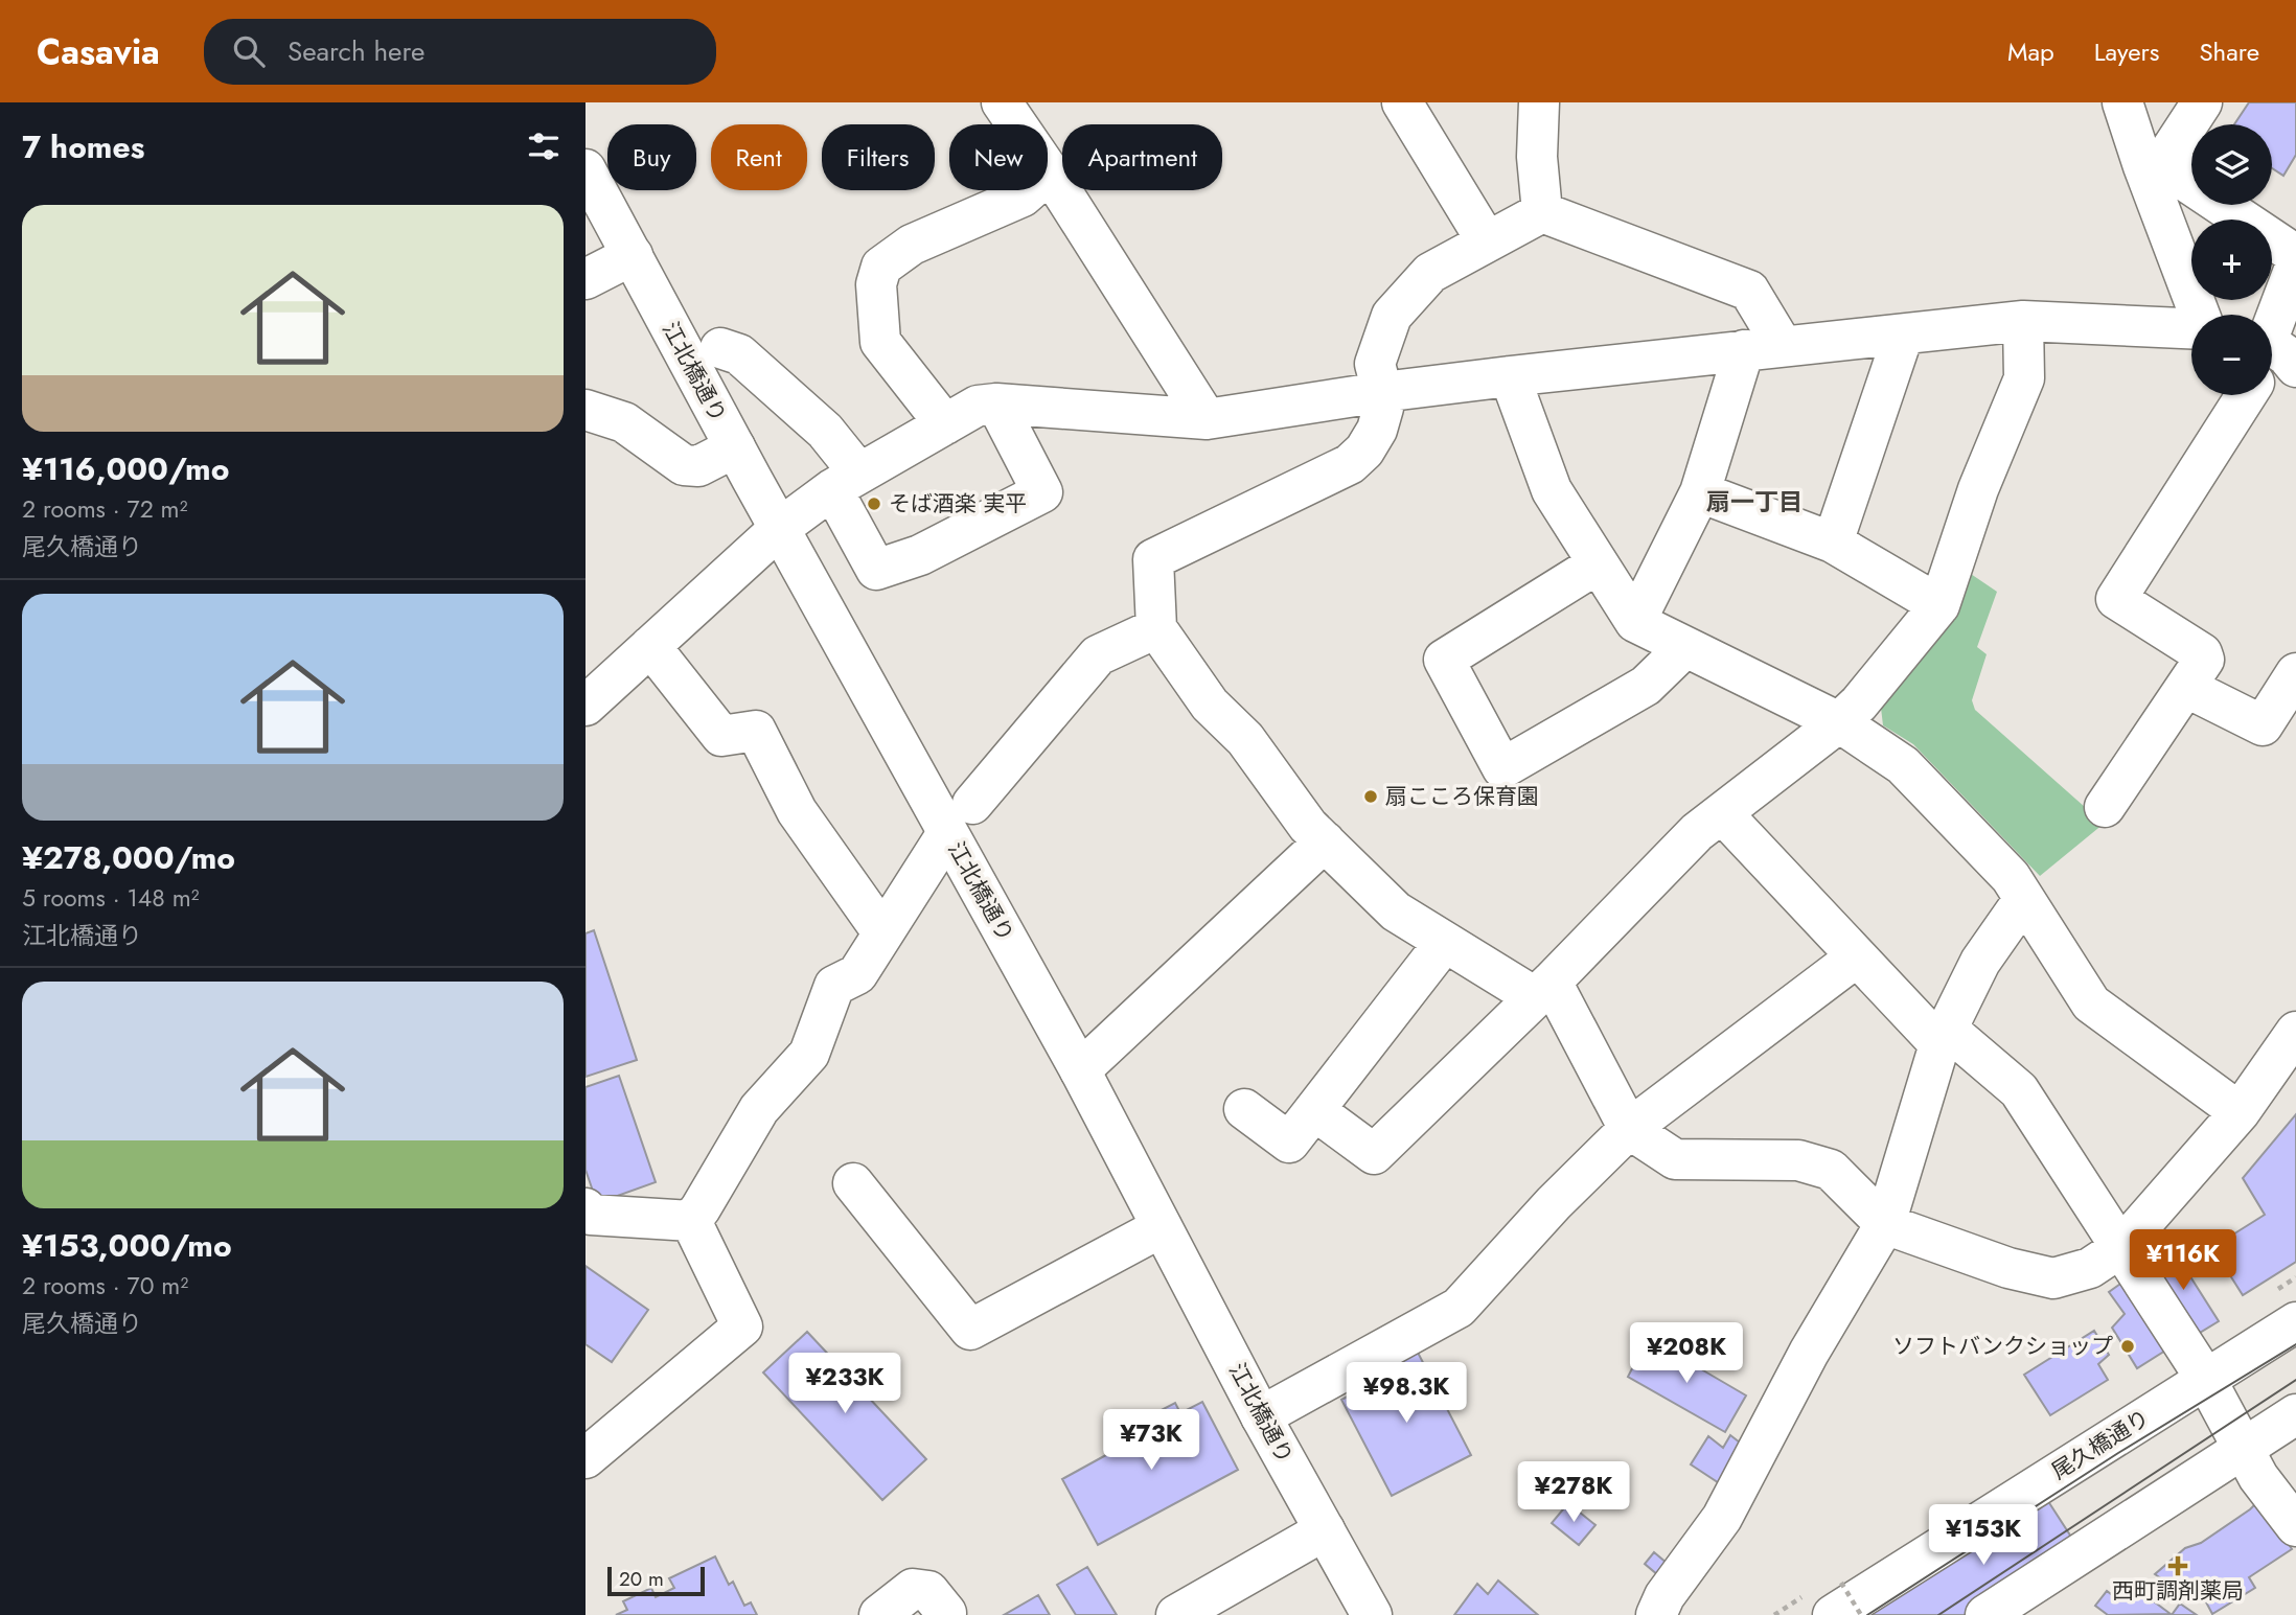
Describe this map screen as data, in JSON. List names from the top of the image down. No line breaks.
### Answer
{"streets":{"street":["江北橋通り","尾久橋通り"]},"districts":["扇一丁目"],"places":{"other":["そば酒楽 実平","扇こころ保育園","ソフトバンクショップ"],"health":["西町調剤薬局"]},"scale_bar":"20 m","page":{"header":"Casavia","search":"Search here","nav":["Map","Layers","Share"],"heading":"7 homes","map_buttons":["+","−"],"chip":["Buy","Rent","Filters","New","Apartment"],"list":[{"name":"¥116,000/mo","note":"2 rooms · 72 m² · 尾久橋通り"},{"name":"¥278,000/mo","note":"5 rooms · 148 m² · 江北橋通り"},{"name":"¥153,000/mo","note":"2 rooms · 70 m² · 尾久橋通り"}],"price":["¥116K","¥208K","¥233K","¥98.3K","¥73K","¥278K","¥153K"],"scale":"20 m"}}
